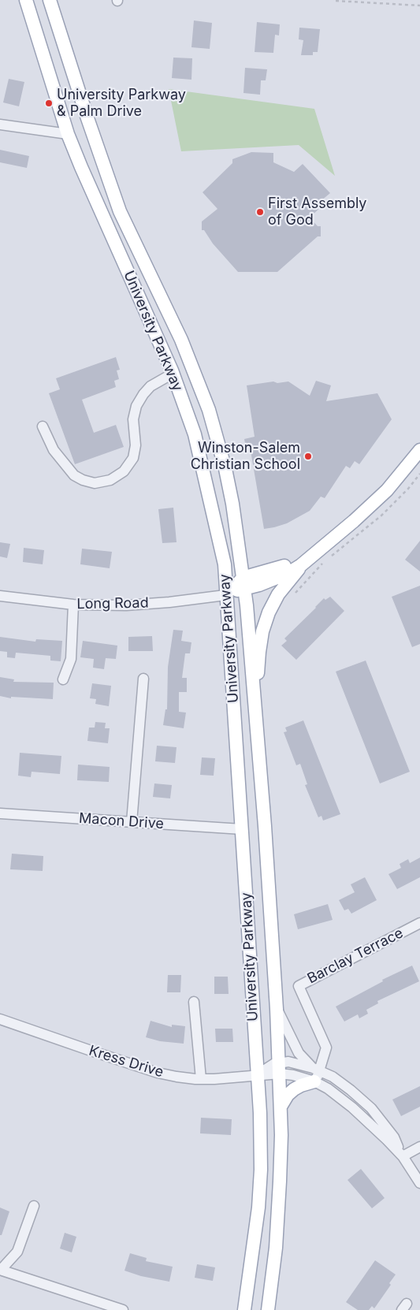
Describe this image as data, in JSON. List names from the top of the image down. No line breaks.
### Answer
{"streets":{"main road":["University Parkway"],"street":["Long Road","Macon Drive","Barclay Terrace","Kress Drive"]},"crossings":[["University Parkway","Long Road"],["University Parkway","Macon Drive"],["University Parkway","Kress Drive"],["Barclay Terrace","Kress Drive"]],"places":["University Parkway & Palm Drive","First Assembly of God","Winston-Salem Christian School"]}
